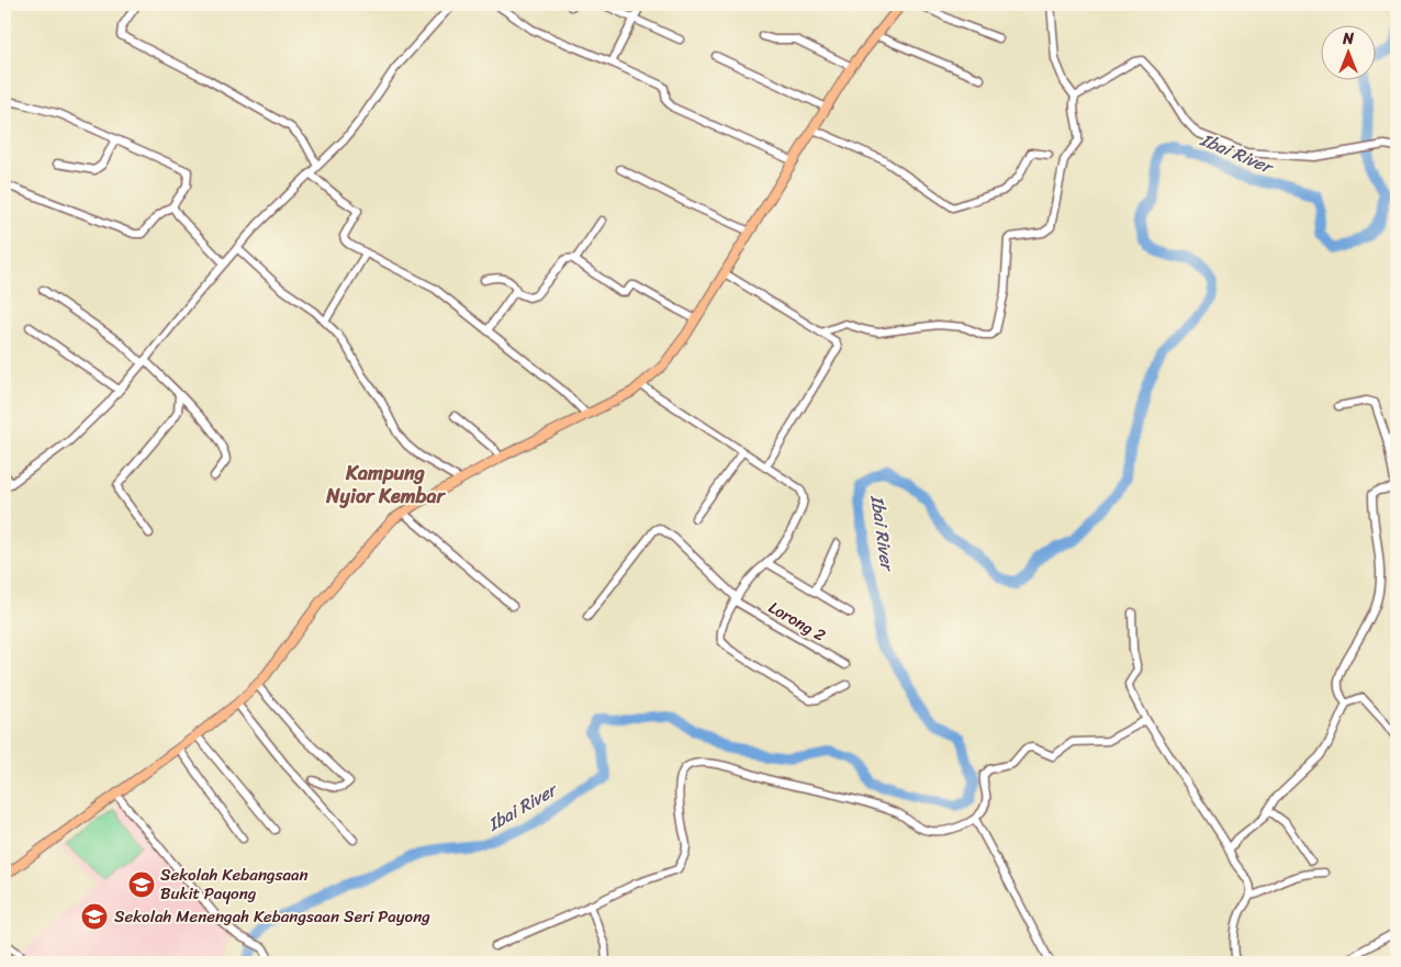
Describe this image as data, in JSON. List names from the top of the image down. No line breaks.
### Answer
{"streets":{"street":["Lorong 2"]},"districts":["Kampung Nyior Kembar"],"water":["Ibai River"],"places":{"school or university":["Sekolah Kebangsaan Bukit Payong","Sekolah Menengah Kebangsaan Seri Payong"]},"north":"top"}
